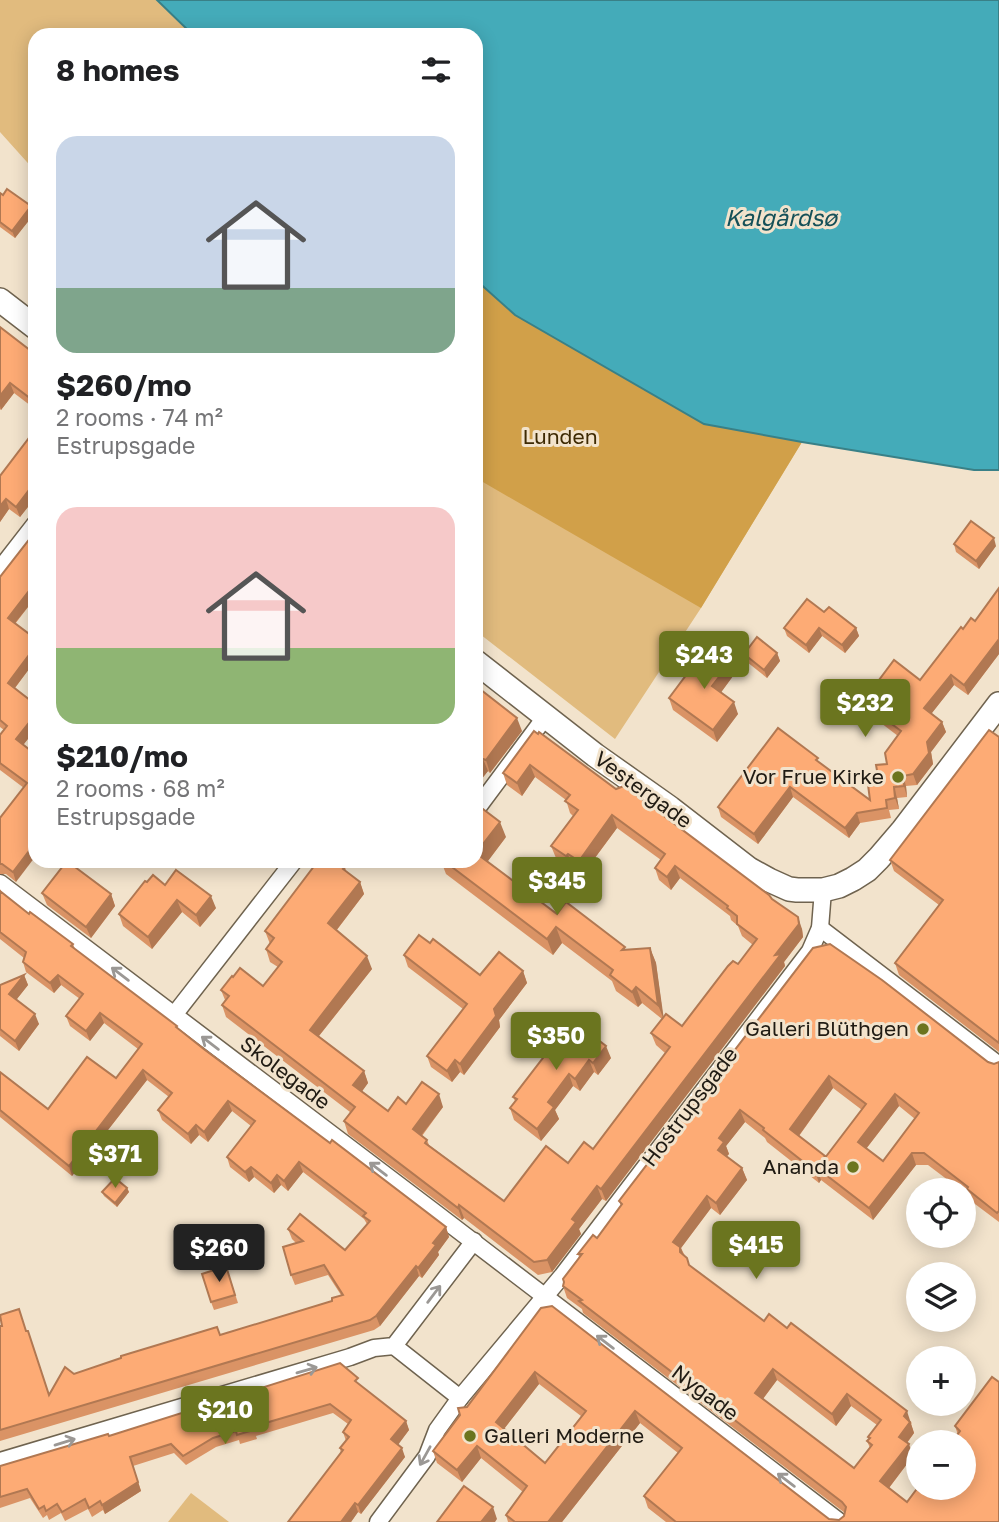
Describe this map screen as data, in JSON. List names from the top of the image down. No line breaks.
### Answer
{"streets":{"street":["Vestergade","Skolegade","Hostrupsgade","Nygade"]},"crossings":[["Vestergade","Hostrupsgade"],["Skolegade","Hostrupsgade"],["Skolegade","Nygade"],["Hostrupsgade","Nygade"]],"one_way":["Skolegade","Nygade"],"water":["Kalgårdsø"],"parks":["Lunden"],"places":["Vor Frue Kirke","Galleri Blüthgen","Ananda","Galleri Moderne"],"page":{"heading":"8 homes","list":[{"name":"$260/mo","note":"2 rooms · 74 m² · Estrupsgade"},{"name":"$210/mo","note":"2 rooms · 68 m² · Estrupsgade"}],"price":["$243","$232","$345","$350","$371","$415","$260","$210"],"map_buttons":["+","−"]}}
